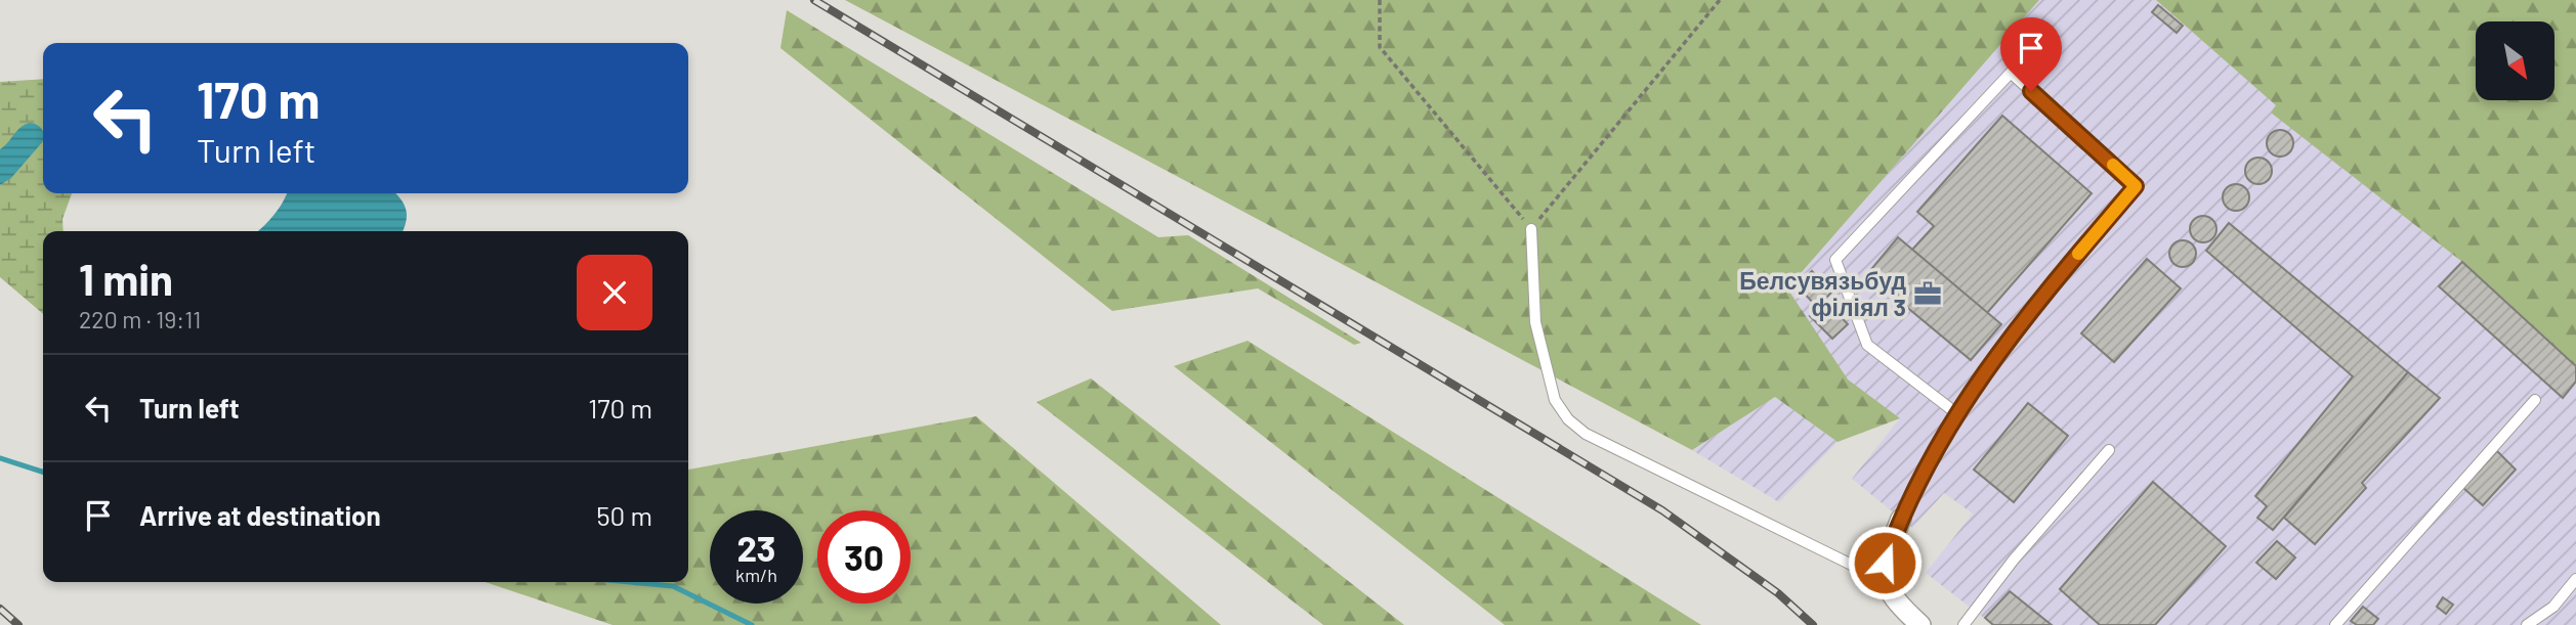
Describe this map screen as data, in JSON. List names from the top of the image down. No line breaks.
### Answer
{"places":{"office":["Белсувязьбуд філіял 3"]},"north":"bottom right","page":{"turn":["170 m","Turn left"],"heading":["1 min","220 m · 19:11"],"list":[{"name":"Turn left","value":"170 m"},{"name":"Arrive at destination","value":"50 m"}],"speed":"23 km/h","limit":"30"}}
